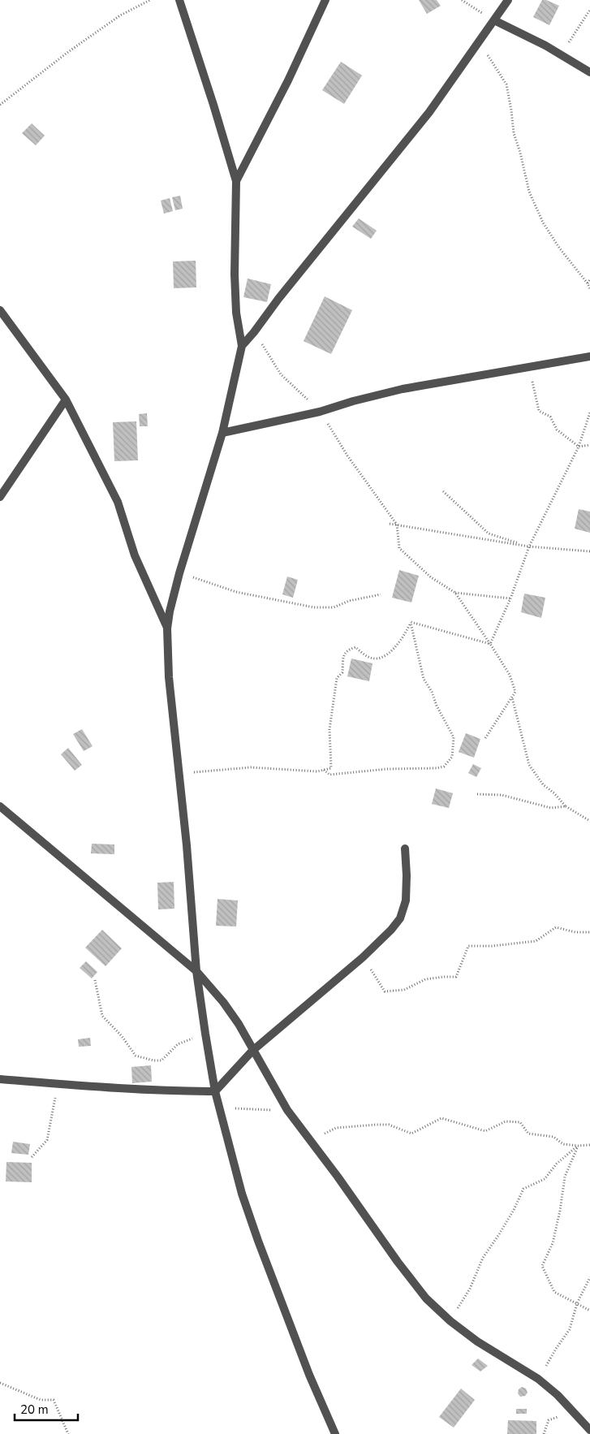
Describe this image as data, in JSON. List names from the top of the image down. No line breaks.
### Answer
{"scale_bar":"20 m"}
